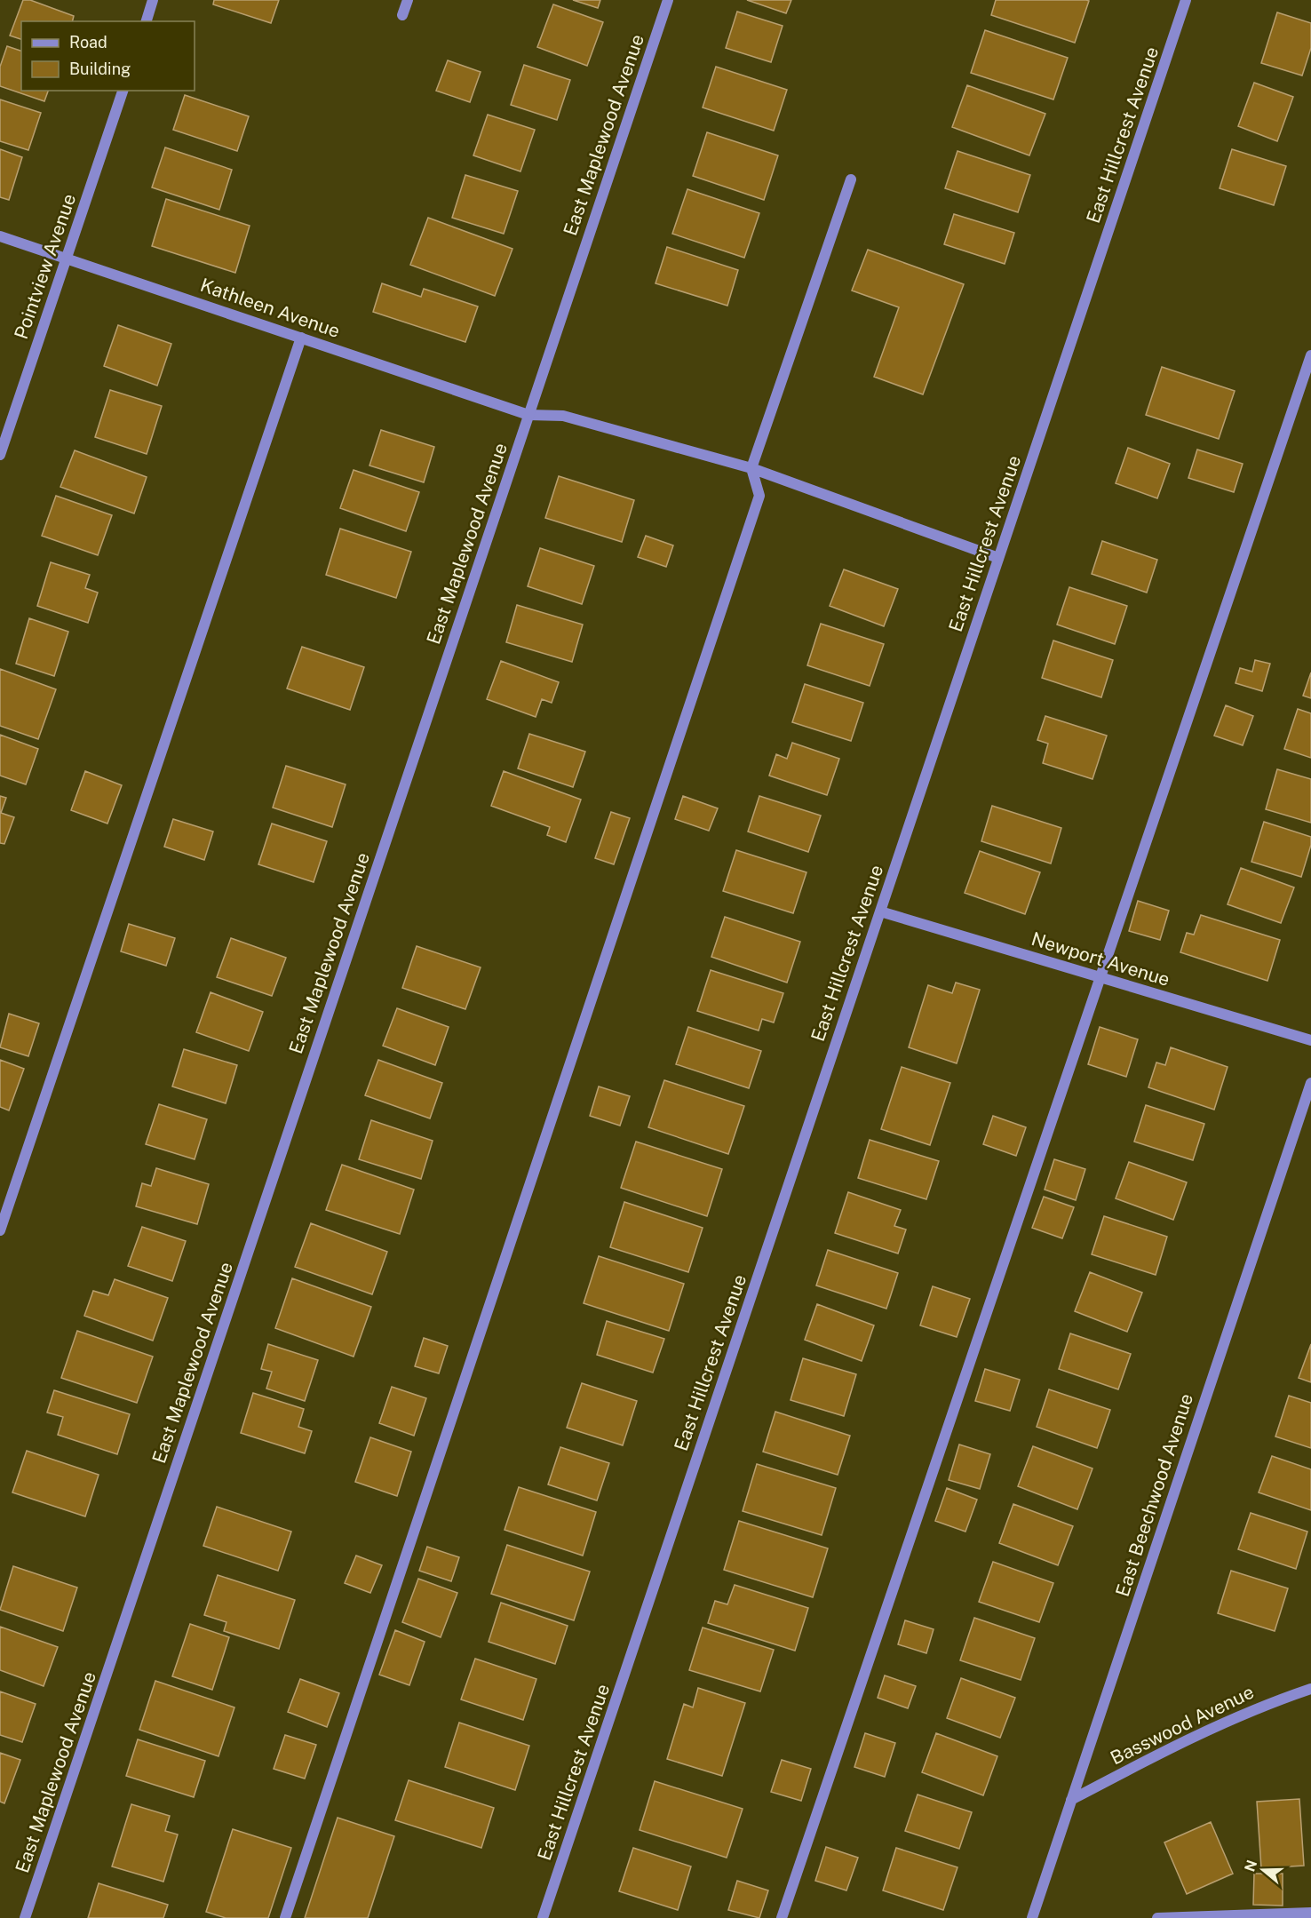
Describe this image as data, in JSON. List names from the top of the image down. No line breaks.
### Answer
{"streets":{"street":["East Maplewood Avenue","East Hillcrest Avenue","Pointview Avenue","Kathleen Avenue","Newport Avenue","East Beechwood Avenue","Basswood Avenue"]},"crossings":[["East Maplewood Avenue","Kathleen Avenue"],["East Hillcrest Avenue","Kathleen Avenue"],["East Hillcrest Avenue","Newport Avenue"],["Pointview Avenue","Kathleen Avenue"],["East Beechwood Avenue","Basswood Avenue"]],"legend":["Road","Building"],"north":"left"}
